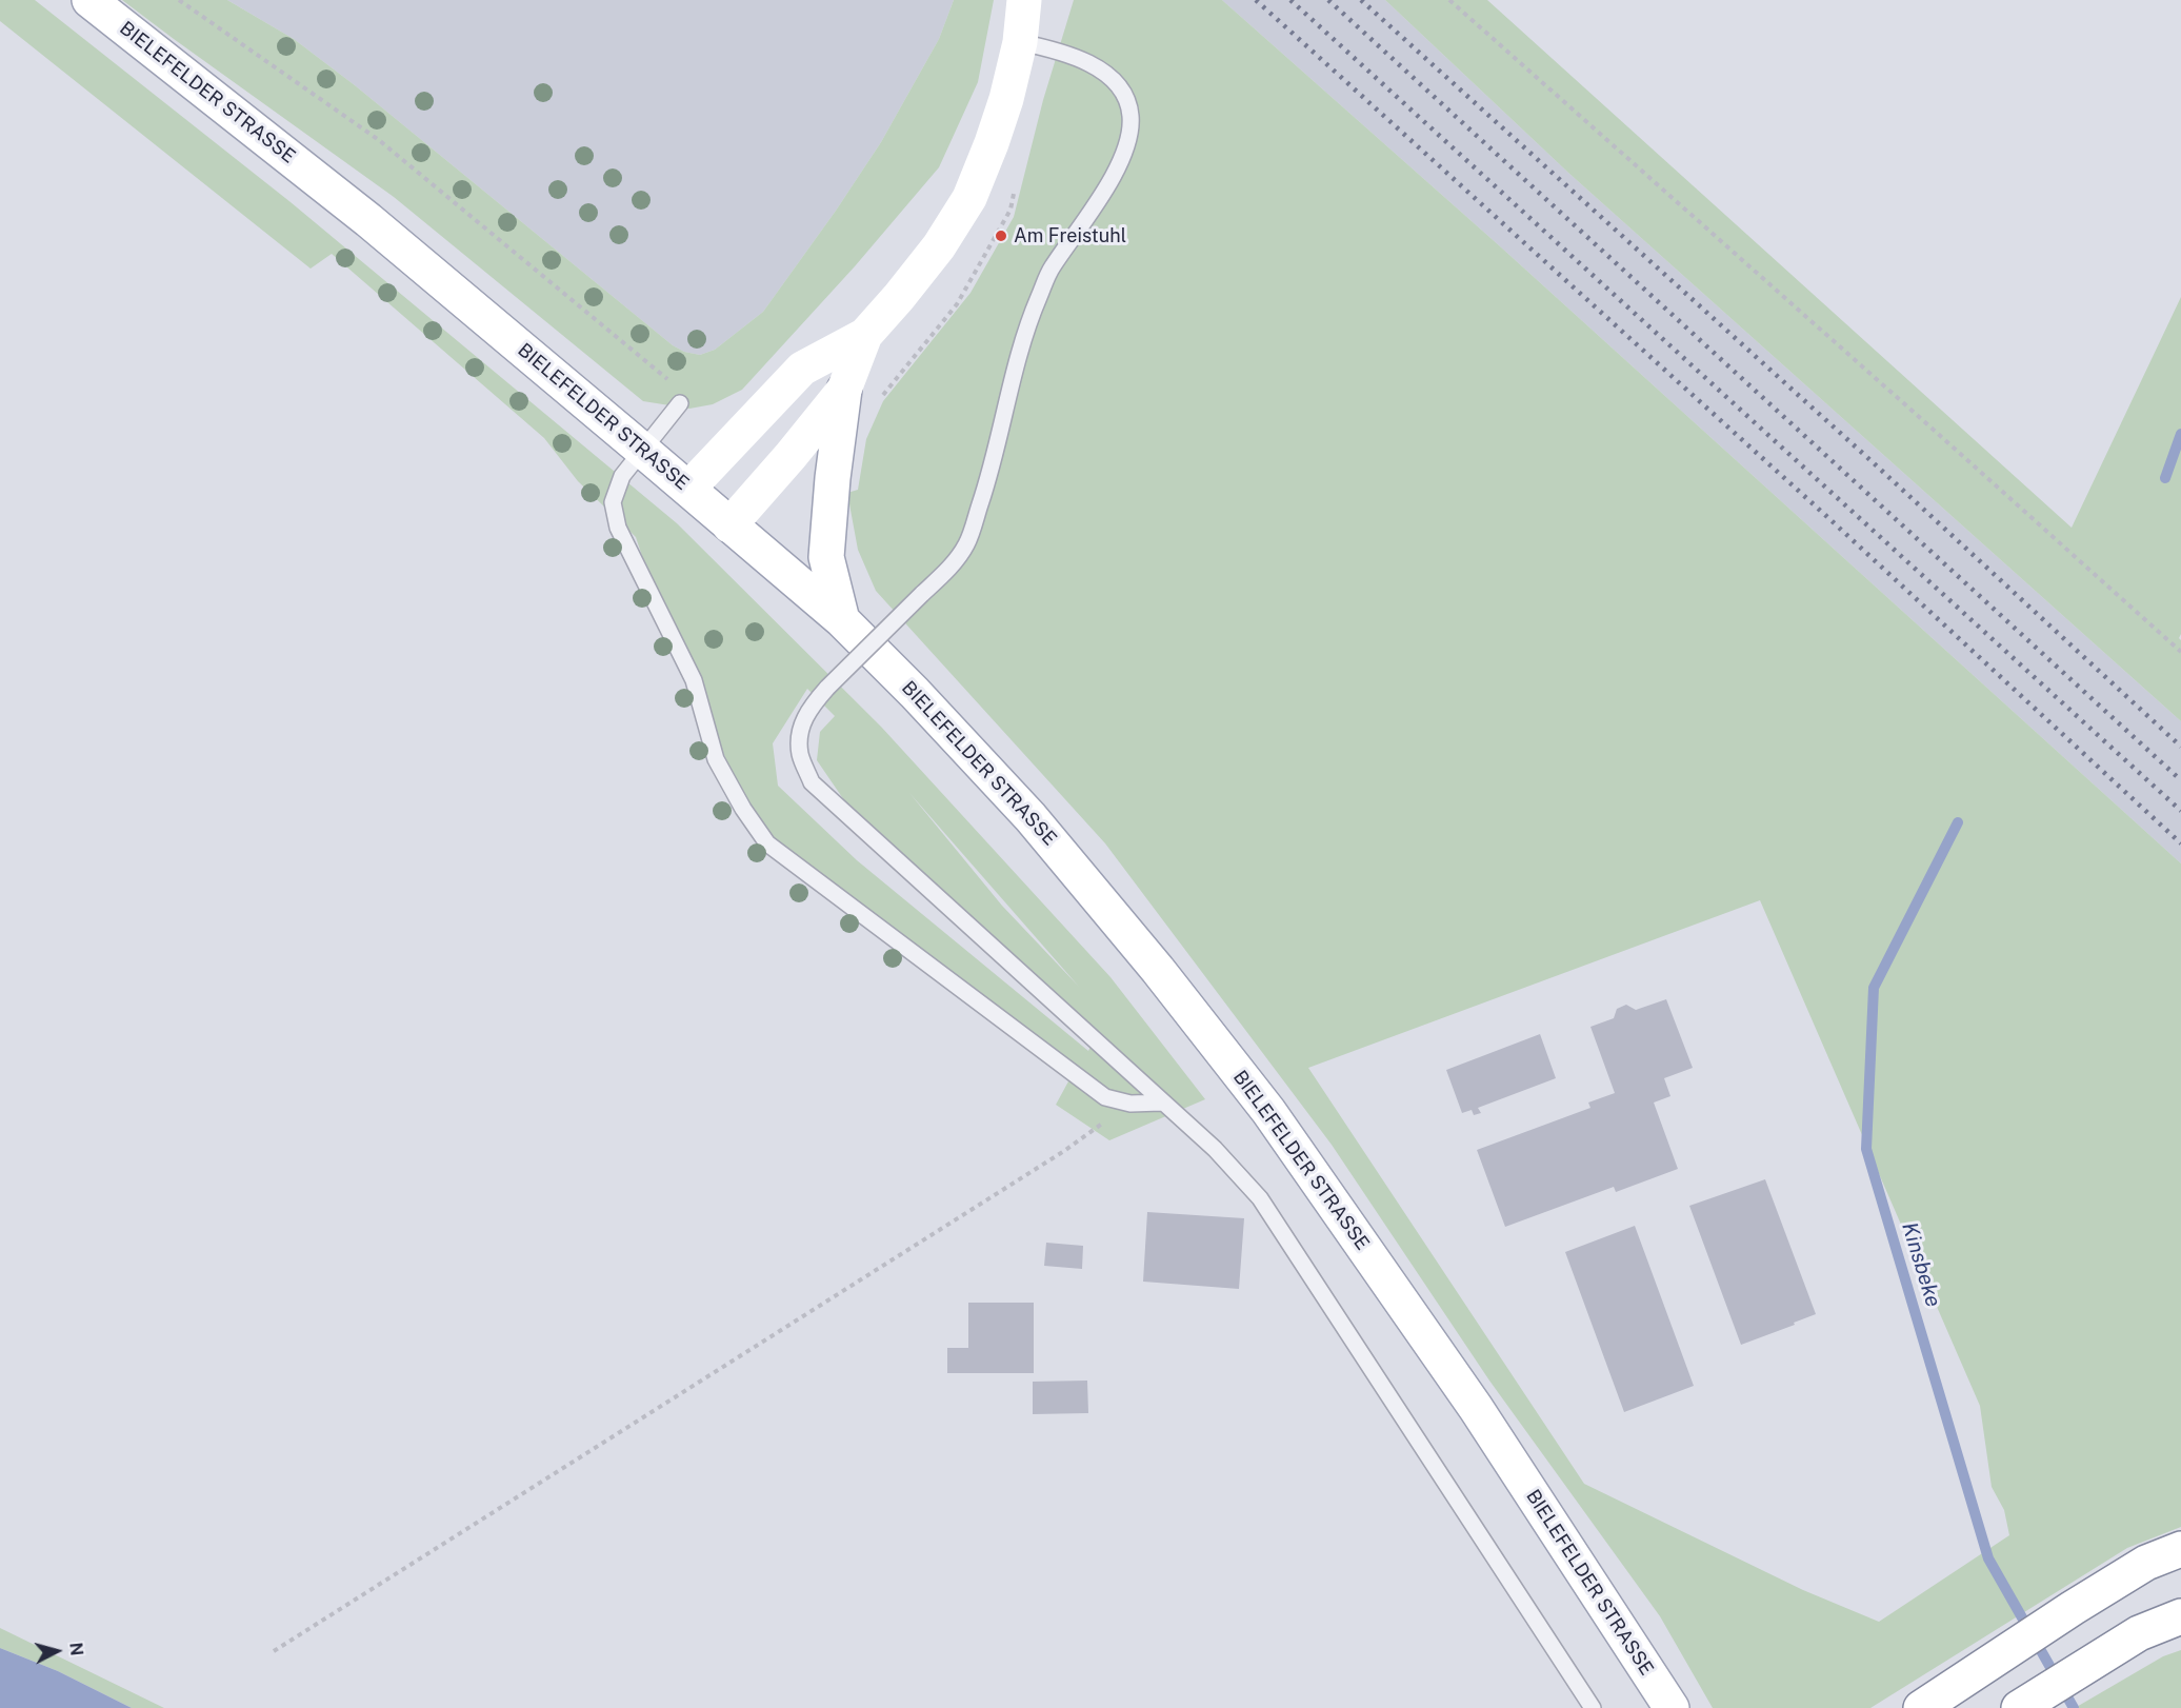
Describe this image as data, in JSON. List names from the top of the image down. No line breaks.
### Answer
{"streets":{"main road":["BIELEFELDER STRASSE"]},"water":["Kinsbeke"],"places":["Am Freistuhl"],"north":"right"}
